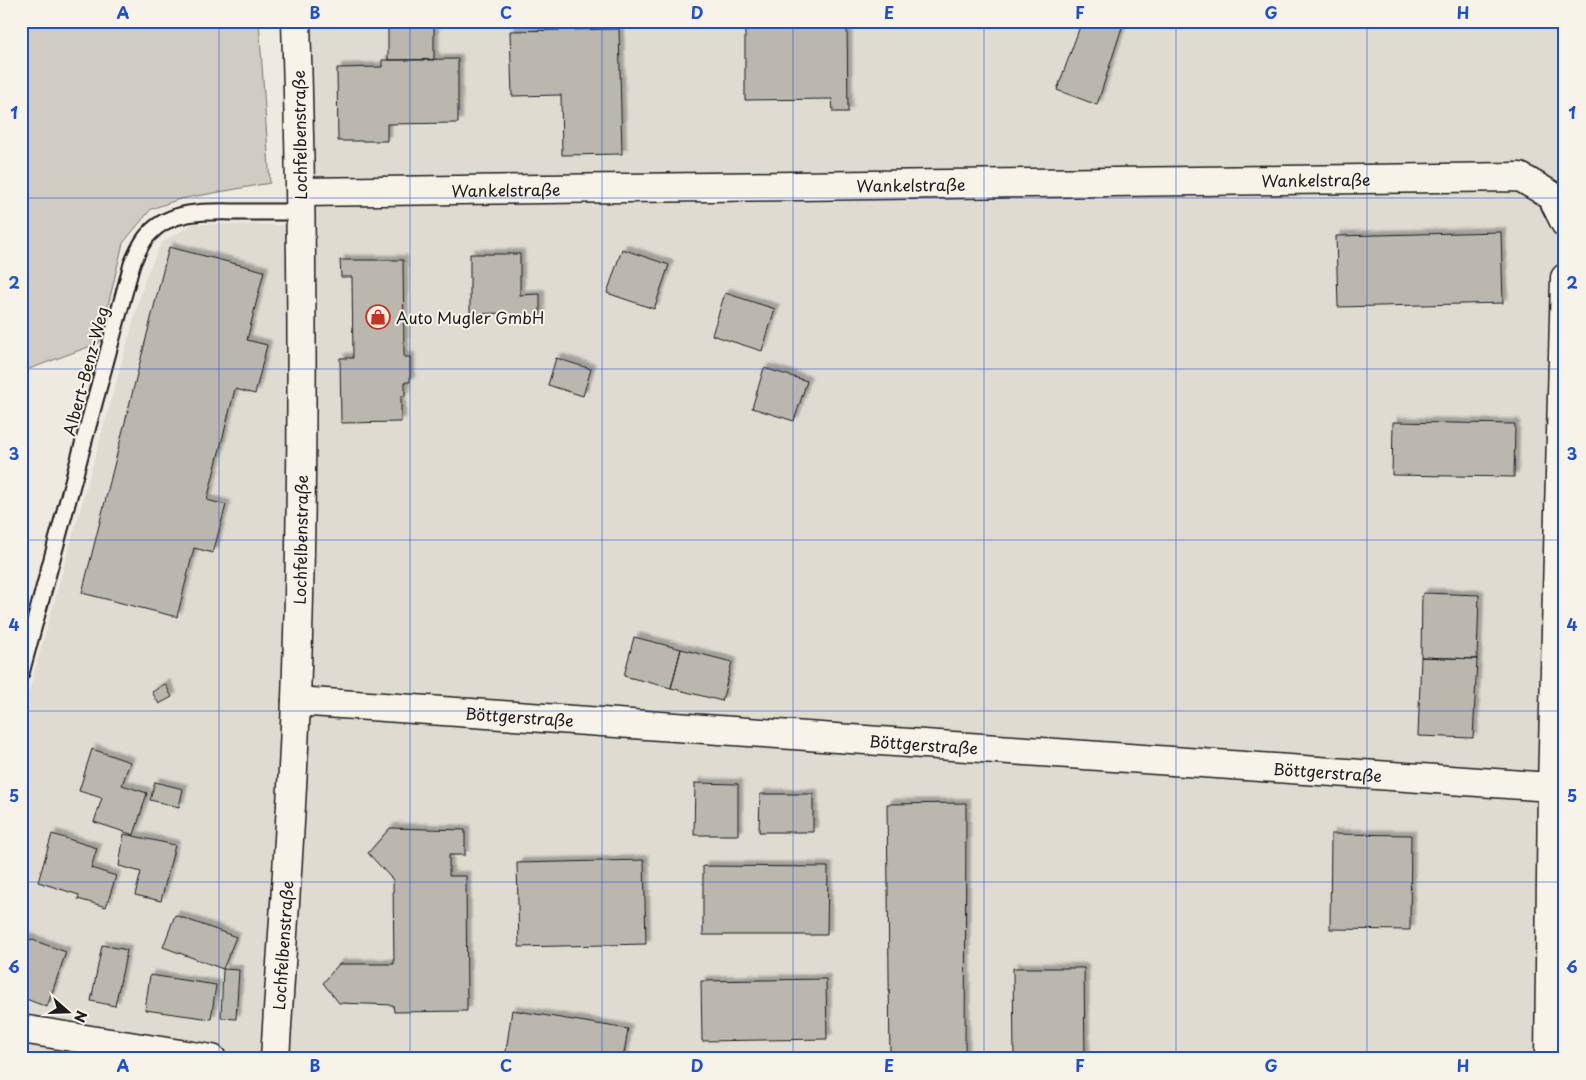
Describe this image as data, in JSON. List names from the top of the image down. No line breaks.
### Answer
{"streets":{"street":["Lochfelbenstraße","Wankelstraße","Böttgerstraße"],"lane":["Albert-Benz-Weg"]},"crossings":[["Lochfelbenstraße","Wankelstraße"],["Lochfelbenstraße","Albert-Benz-Weg"],["Lochfelbenstraße","Böttgerstraße"],["Wankelstraße","Albert-Benz-Weg"]],"places":{"shop":["Auto Mugler GmbH"]},"north":"right","grid":{"columns":["A","B","C","D","E","F","G","H"],"rows":["1","2","3","4","5","6"]}}
